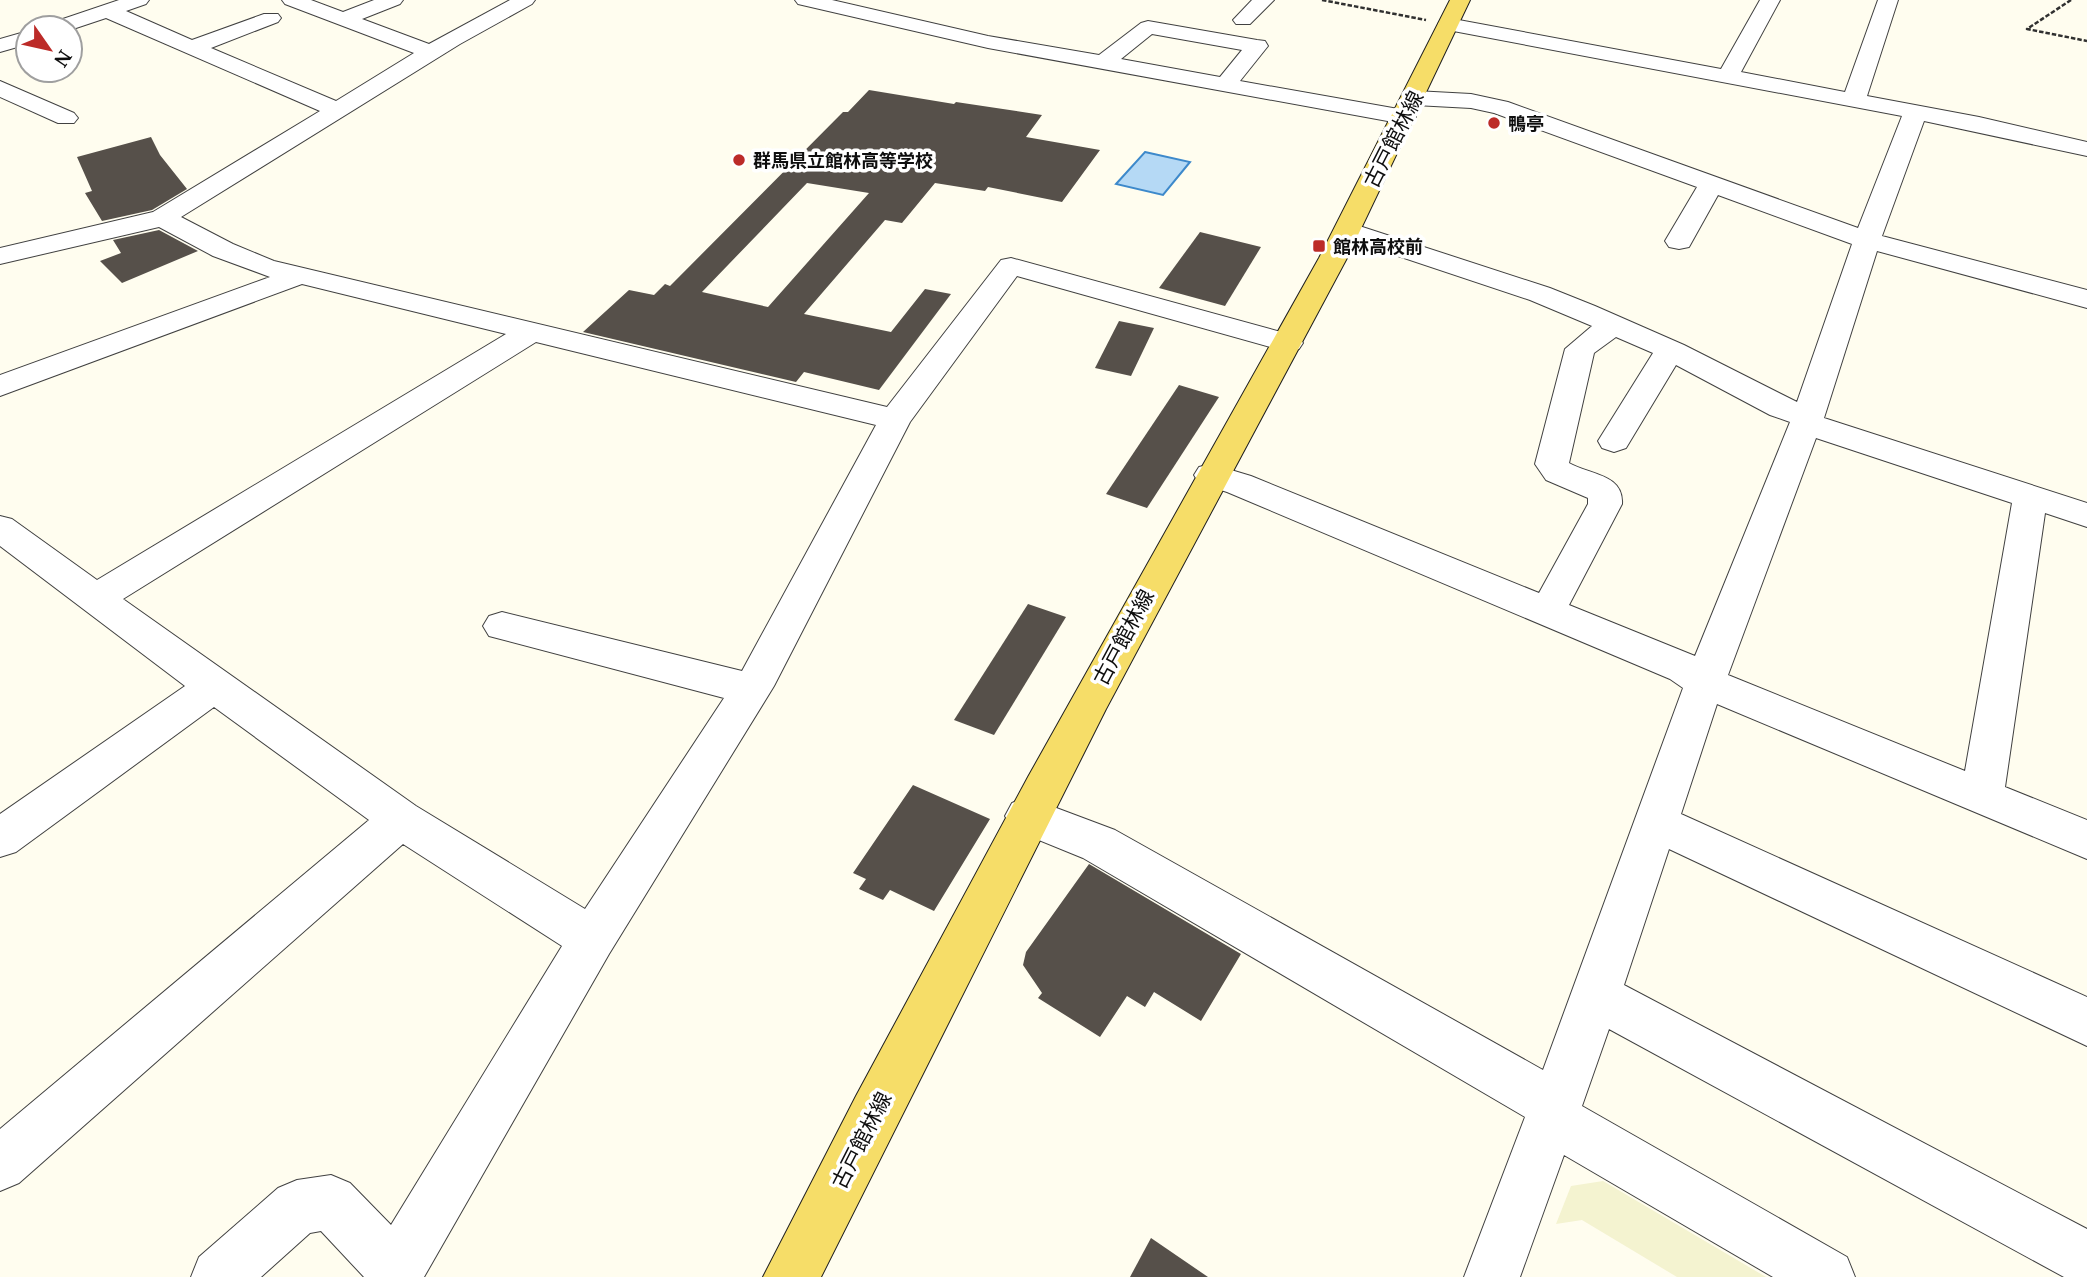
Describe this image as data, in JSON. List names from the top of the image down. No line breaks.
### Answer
{"streets":{"main road":["古戸館林線"]},"places":{"other":["鴨亭","群馬県立館林高等学校"],"transit":["館林高校前"]},"north":"bottom right"}
